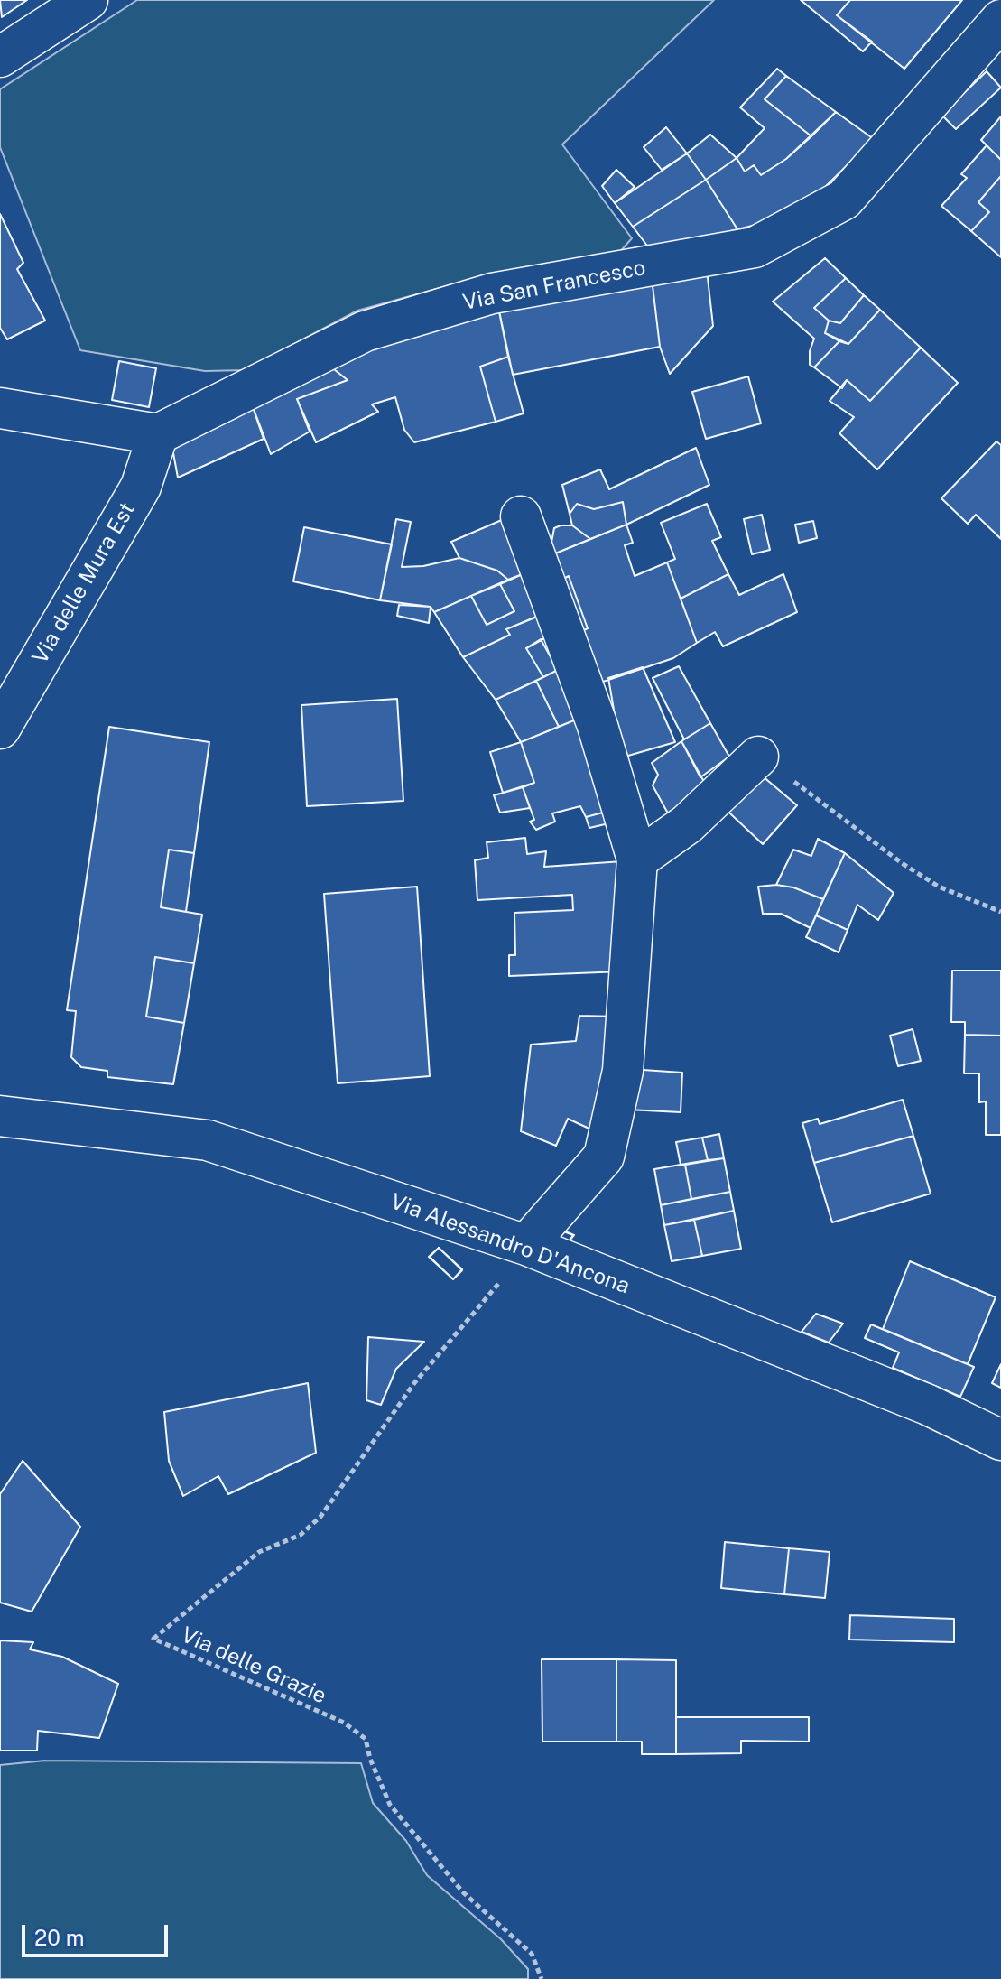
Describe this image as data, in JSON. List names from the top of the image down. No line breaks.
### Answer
{"streets":{"street":["Via San Francesco","Via delle Mura Est","Via Alessandro D'Ancona"],"path":["Via delle Grazie"]},"crossings":[["Via San Francesco","Via delle Mura Est"],["Via Alessandro D'Ancona","Via delle Grazie"]],"scale_bar":"20 m"}
